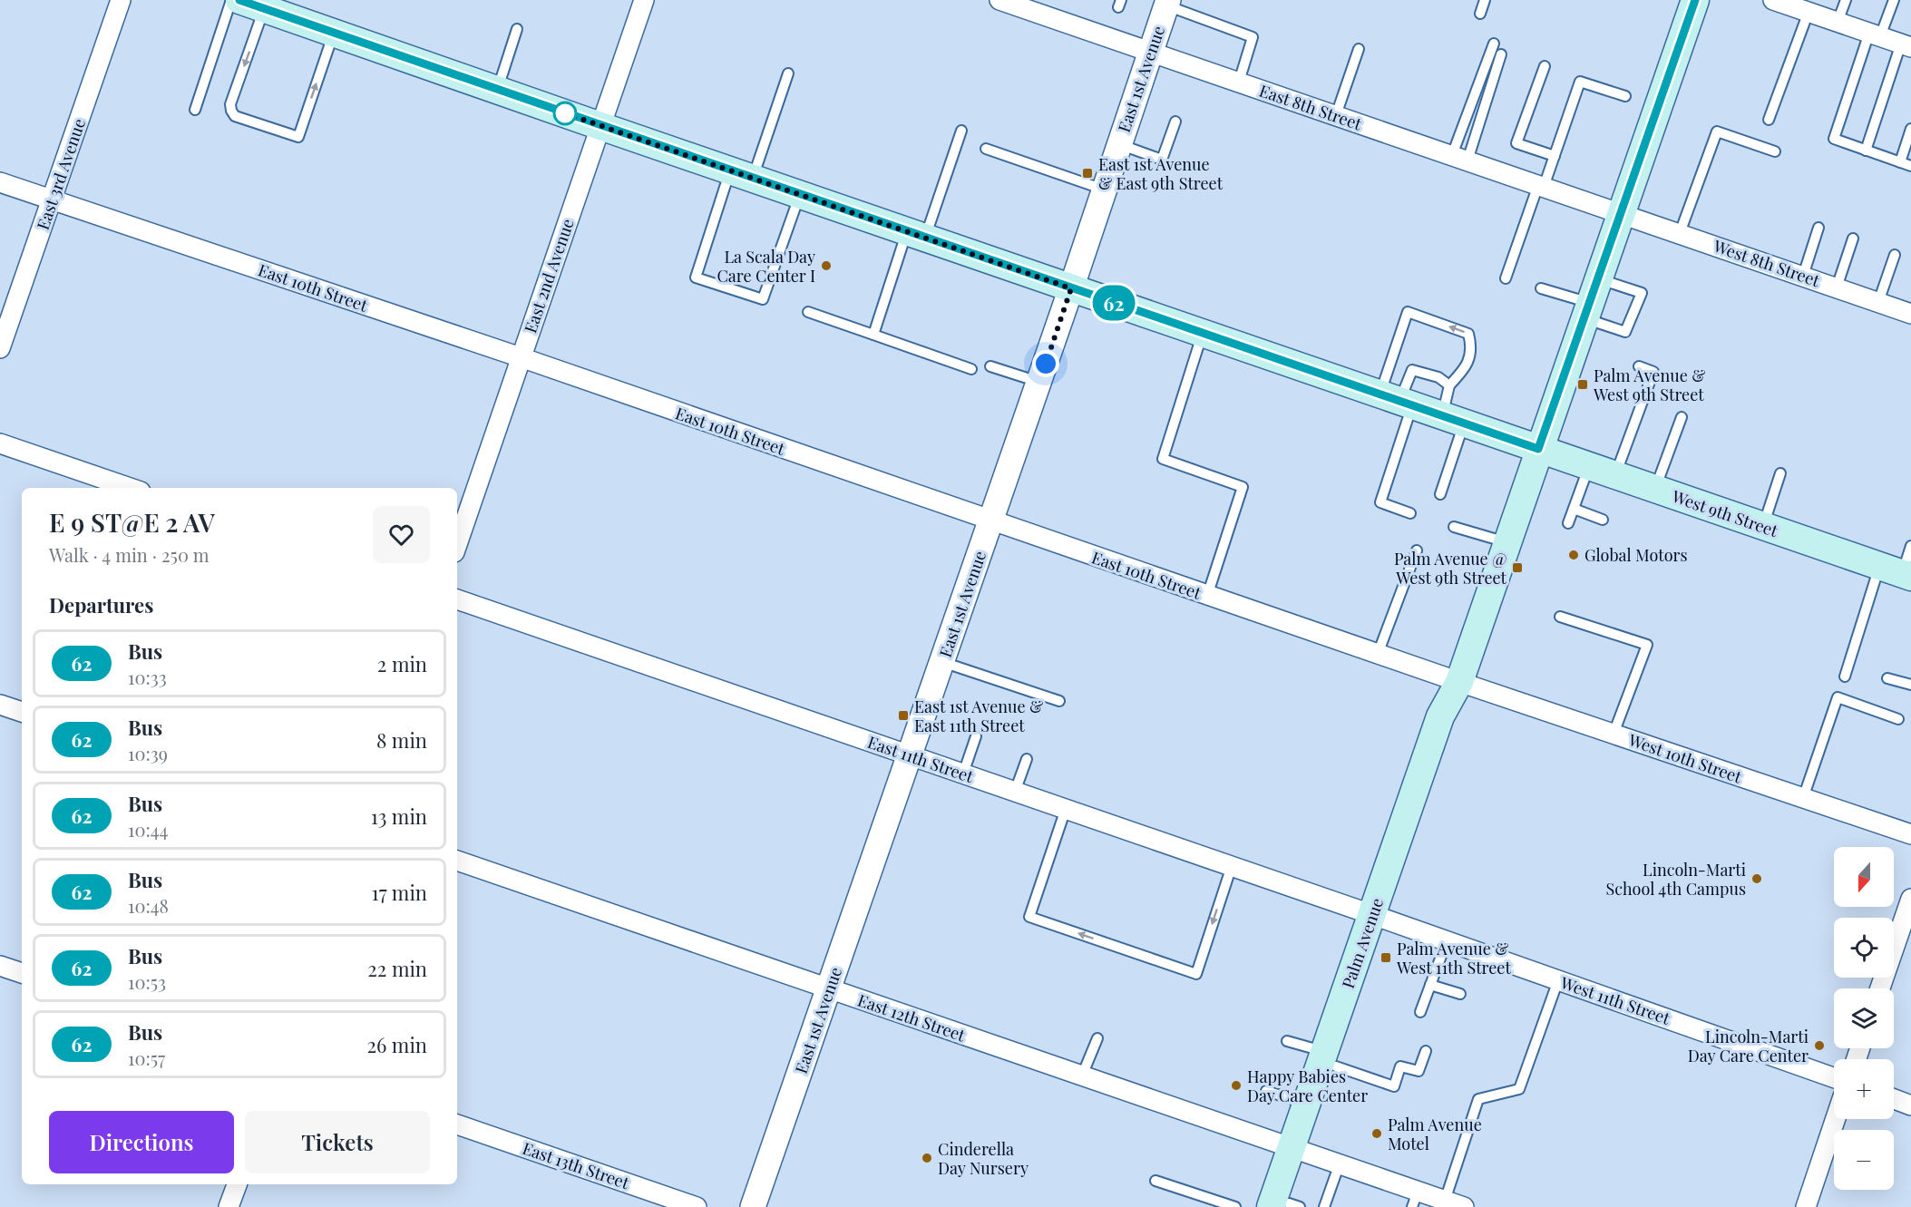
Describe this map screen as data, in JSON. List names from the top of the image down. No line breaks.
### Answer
{"streets":{"main road":["West 9th Street","Palm Avenue"],"street":["East 1st Avenue","East 8th Street","East 3rd Avenue","West 8th Street","East 2nd Avenue","East 10th Street","West 10th Street","East 11th Street","West 11th Street","East 12th Street","East 13th Street"]},"crossings":[["East 1st Avenue","East 8th Street"],["East 1st Avenue","East 10th Street"],["East 1st Avenue","West 9th Street"],["East 1st Avenue","East 11th Street"],["East 1st Avenue","East 12th Street"],["East 8th Street","West 8th Street"],["East 8th Street","Palm Avenue"],["East 3rd Avenue","East 10th Street"],["West 8th Street","Palm Avenue"],["East 2nd Avenue","East 10th Street"],["East 2nd Avenue","West 9th Street"],["East 10th Street","West 10th Street"],["East 10th Street","Palm Avenue"],["West 9th Street","Palm Avenue"],["West 10th Street","Palm Avenue"],["East 11th Street","Palm Avenue"],["East 11th Street","West 11th Street"],["Palm Avenue","West 11th Street"],["Palm Avenue","East 12th Street"]],"places":{"transit":["East 1st Avenue & East 9th Street","Palm Avenue & West 9th Street","Palm Avenue @ West 9th Street","East 1st Avenue & East 11th Street","Palm Avenue & West 11th Street"],"other":["La Scala Day Care Center I","Global Motors","Lincoln-Marti School 4th Campus","Lincoln-Marti Day Care Center","Happy Babies Day Care Center","Palm Avenue Motel","Cinderella Day Nursery"]},"lines":["bus line 62"],"north":"bottom","page":{"on_map":"62","heading":[["E 9 ST@E 2 AV","Walk · 4 min · 250 m"],"Departures"],"list":[{"mark":"62","name":"Bus","note":"10:33","value":"2 min"},{"mark":"62","name":"Bus","note":"10:39","value":"8 min"},{"mark":"62","name":"Bus","note":"10:44","value":"13 min"},{"mark":"62","name":"Bus","note":"10:48","value":"17 min"},{"mark":"62","name":"Bus","note":"10:53","value":"22 min"},{"mark":"62","name":"Bus","note":"10:57","value":"26 min"}],"map_buttons":["+","−"],"buttons":["Directions","Tickets"]}}
